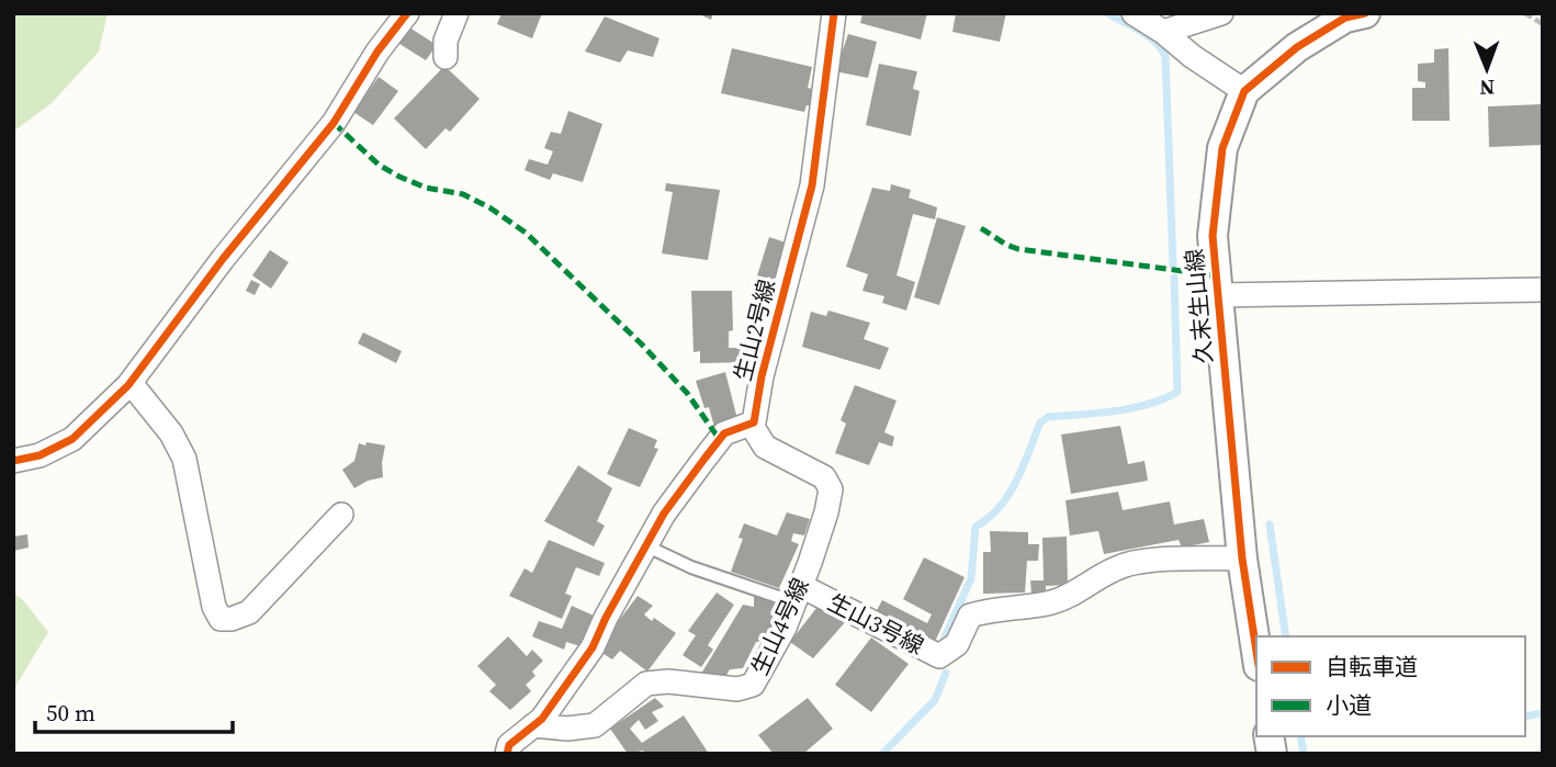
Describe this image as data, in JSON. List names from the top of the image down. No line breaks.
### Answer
{"streets":{"street":["久末生山線","生山2号線","生山3号線","生山4号線"]},"crossings":[["久末生山線","生山3号線"],["生山2号線","生山4号線"],["生山3号線","生山4号線"]],"legend":["自転車道","小道"],"scale_bar":"50 m","north":"bottom"}
